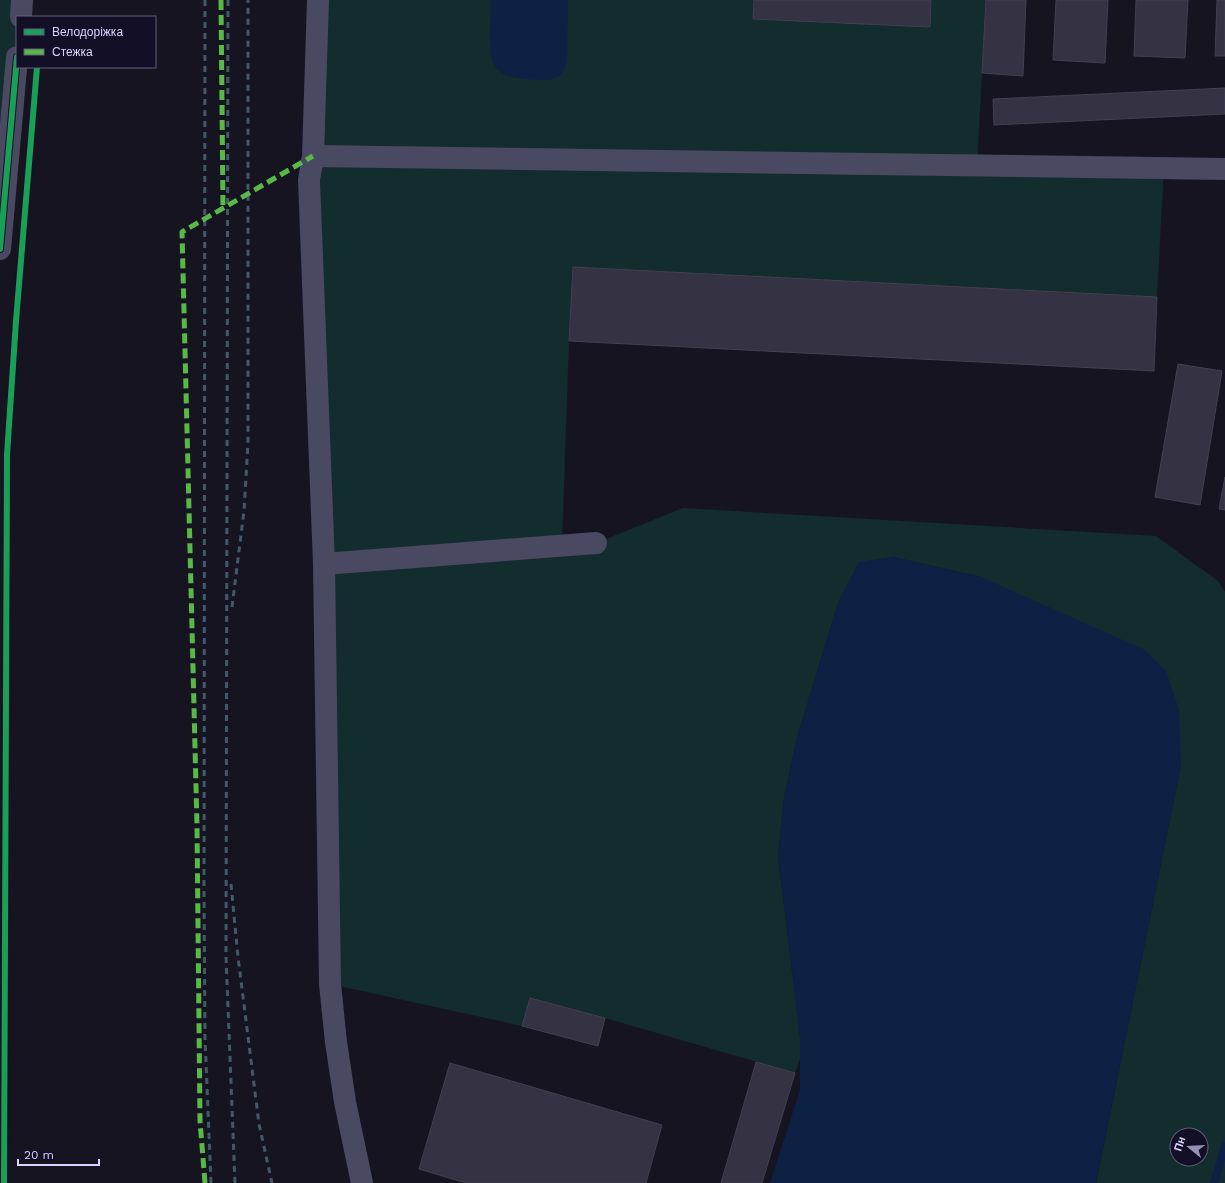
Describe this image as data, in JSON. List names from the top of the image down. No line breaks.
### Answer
{"legend":["Велодоріжка","Стежка"],"scale_bar":"20 m","north":"left"}
